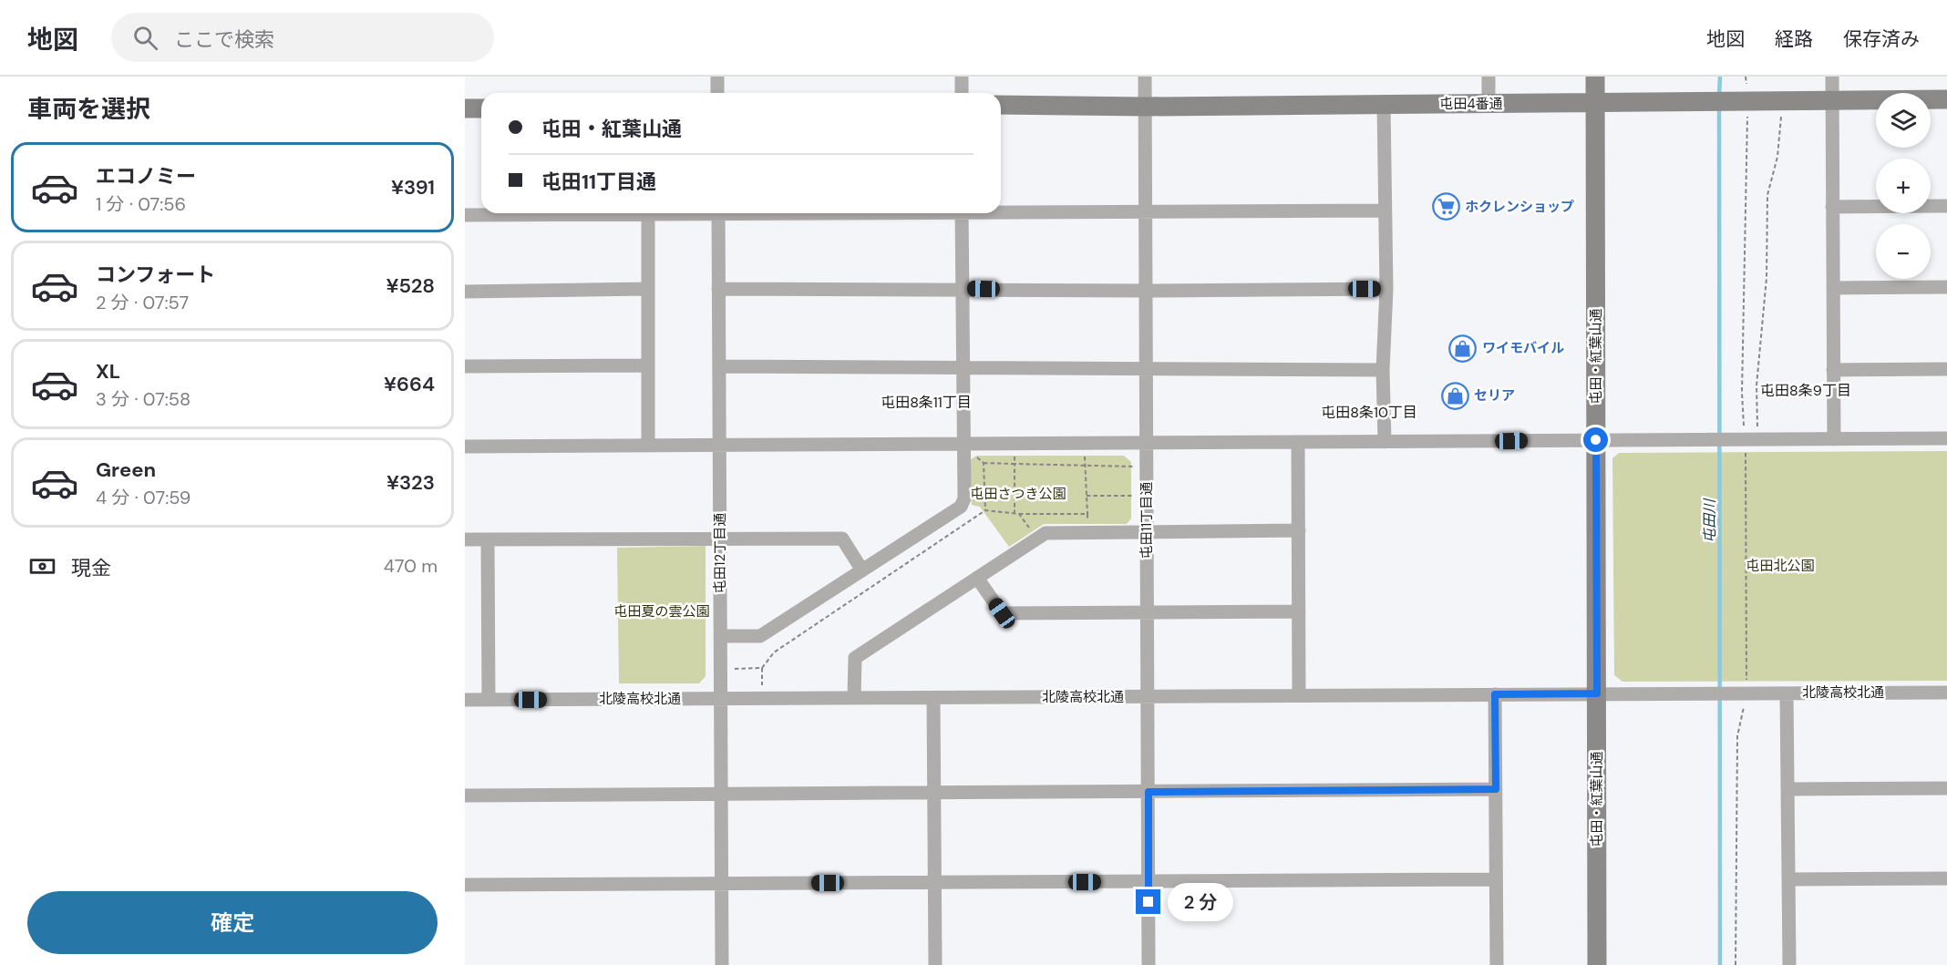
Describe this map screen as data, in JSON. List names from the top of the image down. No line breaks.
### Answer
{"streets":{"street":["屯田4番通","屯田・紅葉山通","屯田11丁目通","屯田12丁目通","北陵高校北通"]},"crossings":[["屯田4番通","屯田・紅葉山通"],["屯田4番通","屯田11丁目通"],["屯田・紅葉山通","北陵高校北通"],["屯田11丁目通","北陵高校北通"],["屯田12丁目通","北陵高校北通"]],"districts":["屯田8条9丁目","屯田8条11丁目","屯田8条10丁目"],"water":["屯田川"],"parks":["屯田さつき公園","屯田北公園","屯田夏の雲公園"],"places":{"supermarket":["ホクレンショップ"],"shop":["ワイモバイル","セリア"]},"page":{"header":"地図","search":"ここで検索","nav":["地図","経路","保存済み"],"heading":"車両を選択","map_buttons":["+","−"],"banner":["屯田・紅葉山通","屯田11丁目通"],"list":[{"name":"エコノミー","note":"1 分 · 07:56","value":"¥391"},{"name":"コンフォート","note":"2 分 · 07:57","value":"¥528"},{"name":"XL","note":"3 分 · 07:58","value":"¥664"},{"name":"Green","note":"4 分 · 07:59","value":"¥323"}],"pay":["現金","470 m"],"buttons":"確定","bubble":"2 分"}}
